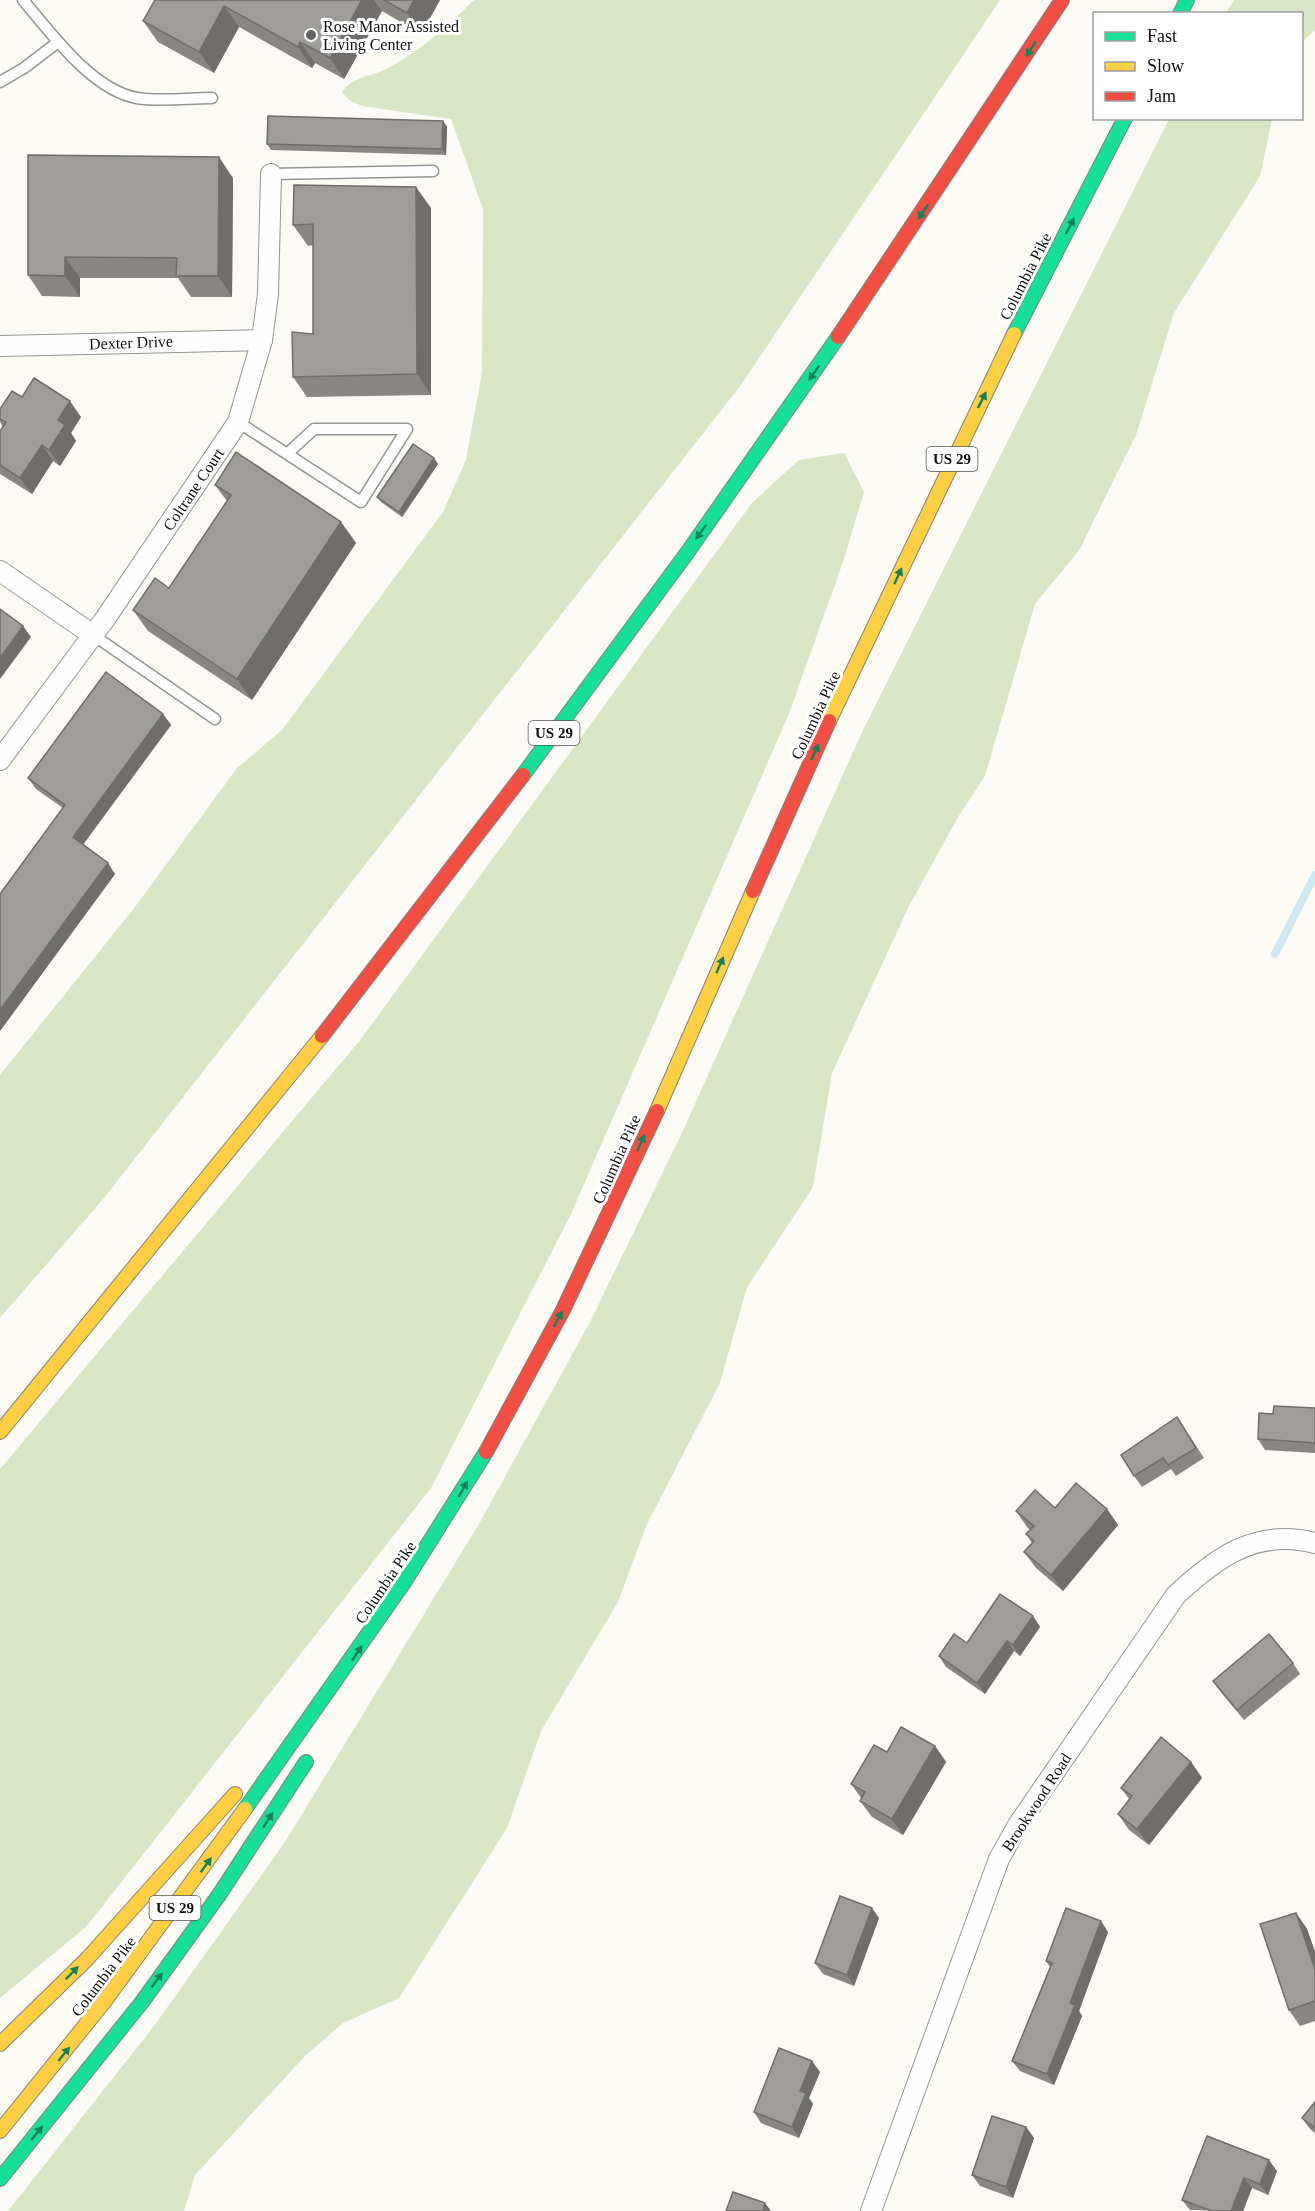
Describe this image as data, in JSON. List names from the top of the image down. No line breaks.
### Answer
{"streets":{"highway":["Columbia Pike","US 29"],"street":["Dexter Drive","Coltrane Court","Brookwood Road"]},"crossings":[["Dexter Drive","Coltrane Court"]],"places":["Rose Manor Assisted Living Center"],"legend":["Fast","Slow","Jam"]}
